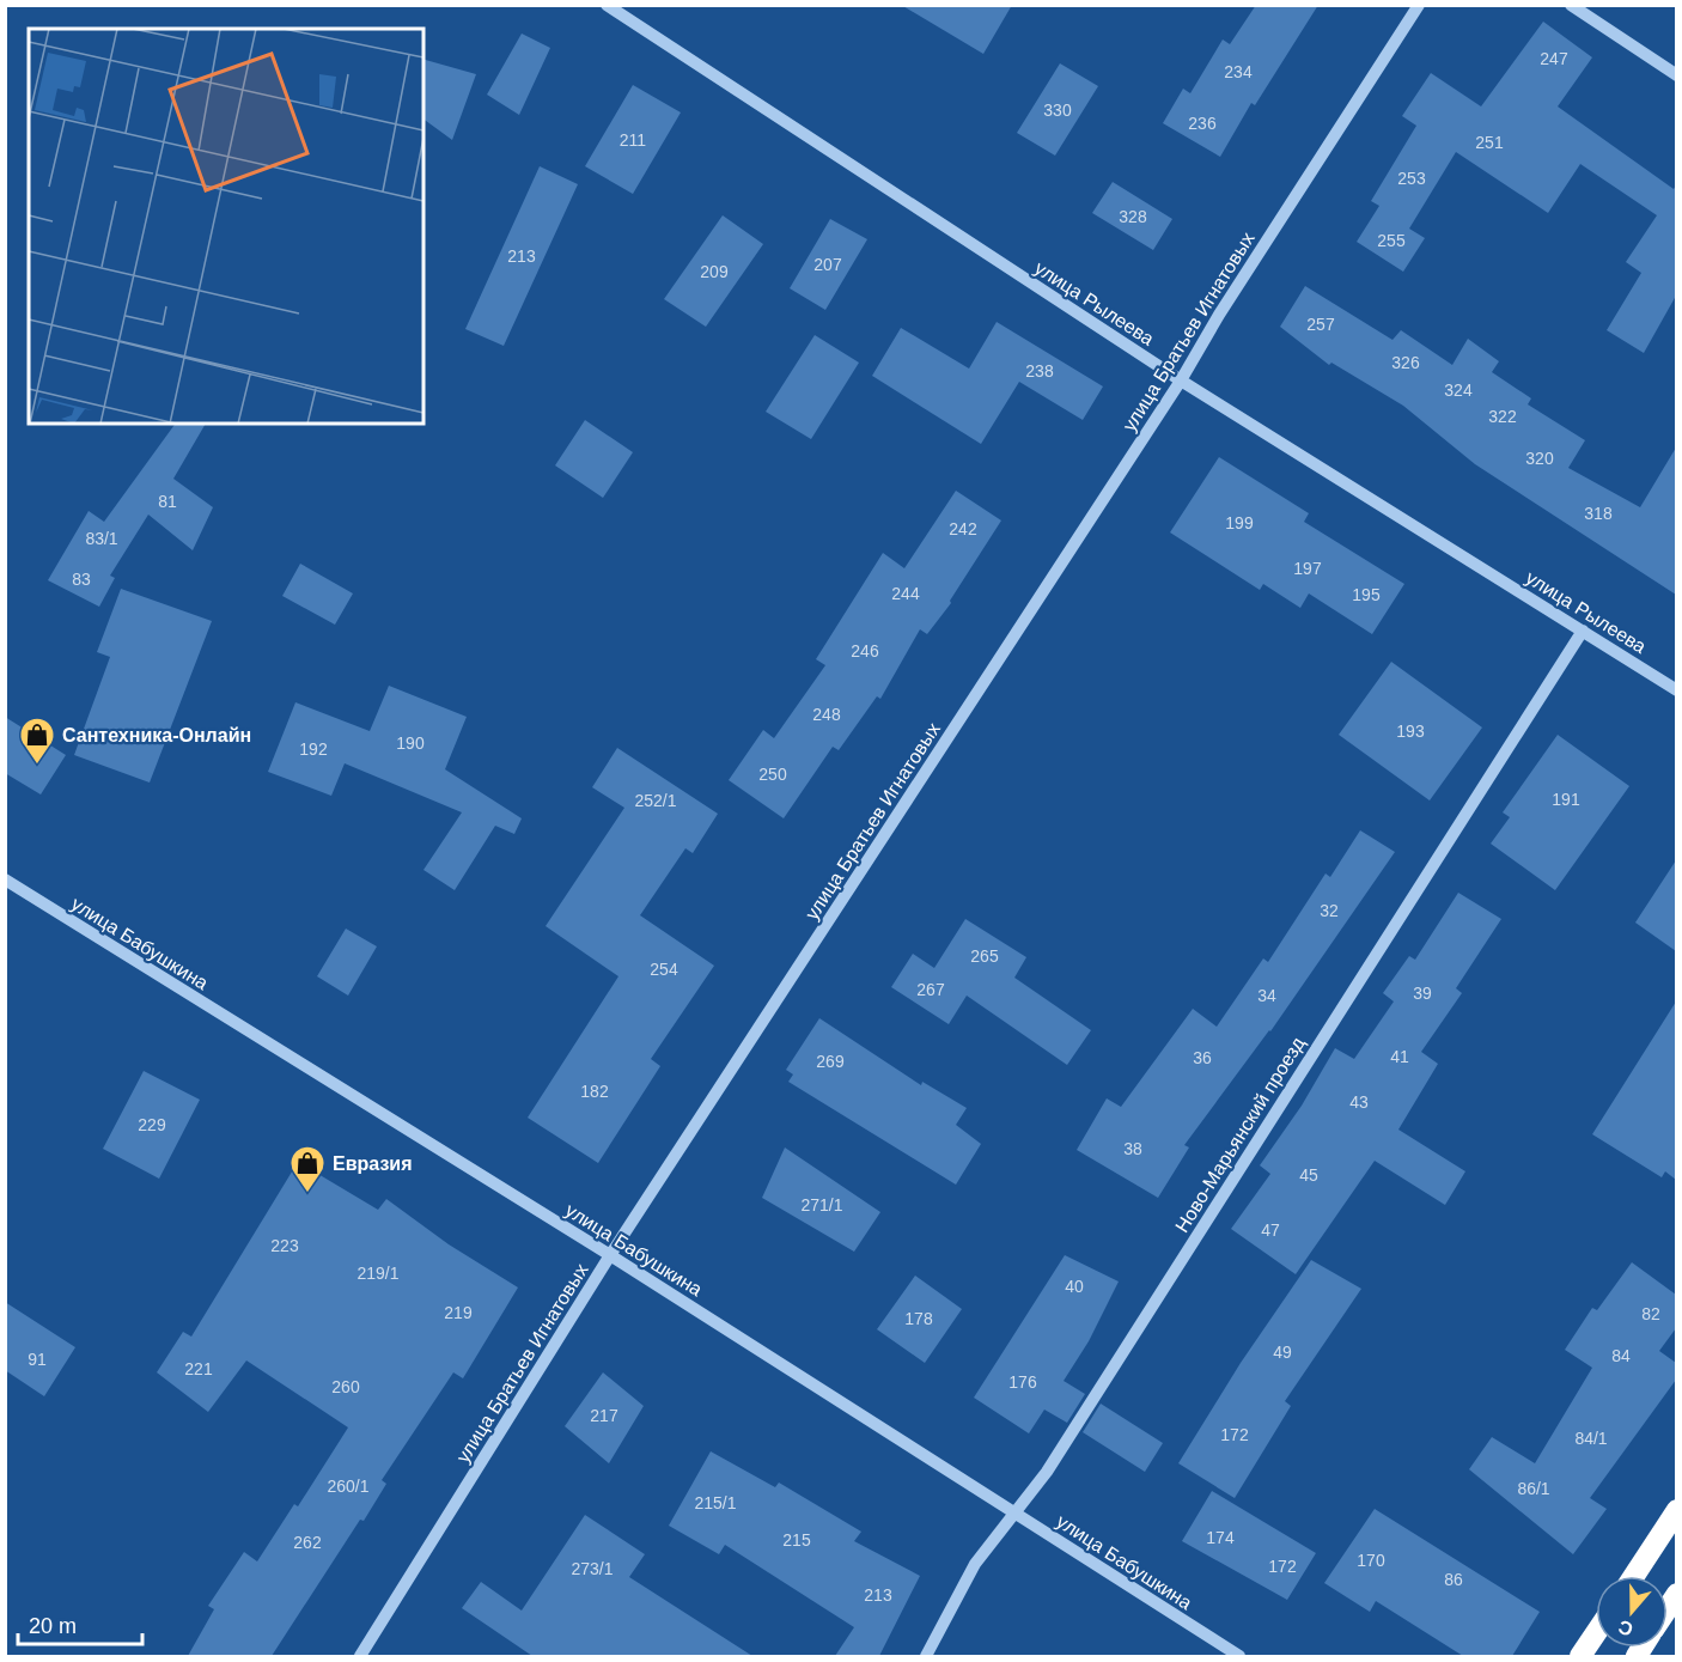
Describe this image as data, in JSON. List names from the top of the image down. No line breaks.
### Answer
{"streets":{"street":["улица Рылеева","улица Братьев Игнатовых","улица Бабушкина","Ново-Марьянский проезд"]},"crossings":[["улица Рылеева","улица Братьев Игнатовых"],["улица Рылеева","Ново-Марьянский проезд"],["улица Братьев Игнатовых","улица Бабушкина"],["улица Бабушкина","Ново-Марьянский проезд"]],"places":{"shop":["Сантехника-Онлайн","Евразия"]},"house_numbers":["247","234","330","236","211","251","253","328","255","213","207","209","257","326","238","324","322","320","81","318","199","242","83/1","197","83","244","195","246","248","193","190","192","250","191","252/1","32","265","254","267","39","34","41","36","269","182","43","229","38","45","271/1","47","223","219/1","40","219","82","178","49","84","91","221","176","260","217","172","84/1","260/1","86/1","215/1","174","215","262","170","172","273/1","86","213"],"scale_bar":"20 m","north":"bottom"}
